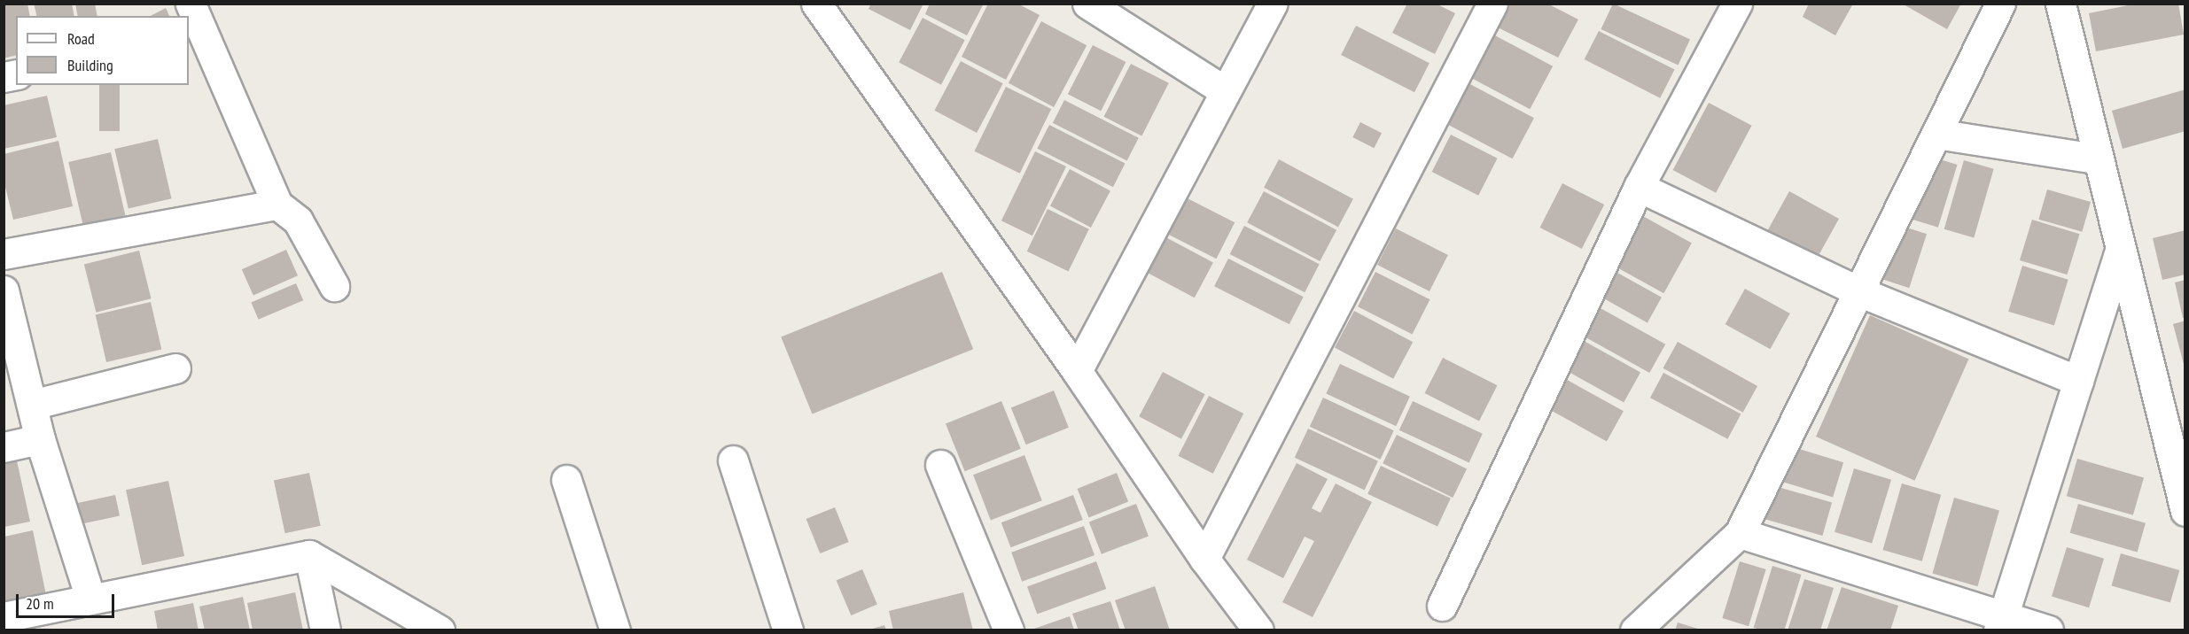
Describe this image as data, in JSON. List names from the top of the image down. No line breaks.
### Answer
{"legend":["Road","Building"],"scale_bar":"20 m"}
